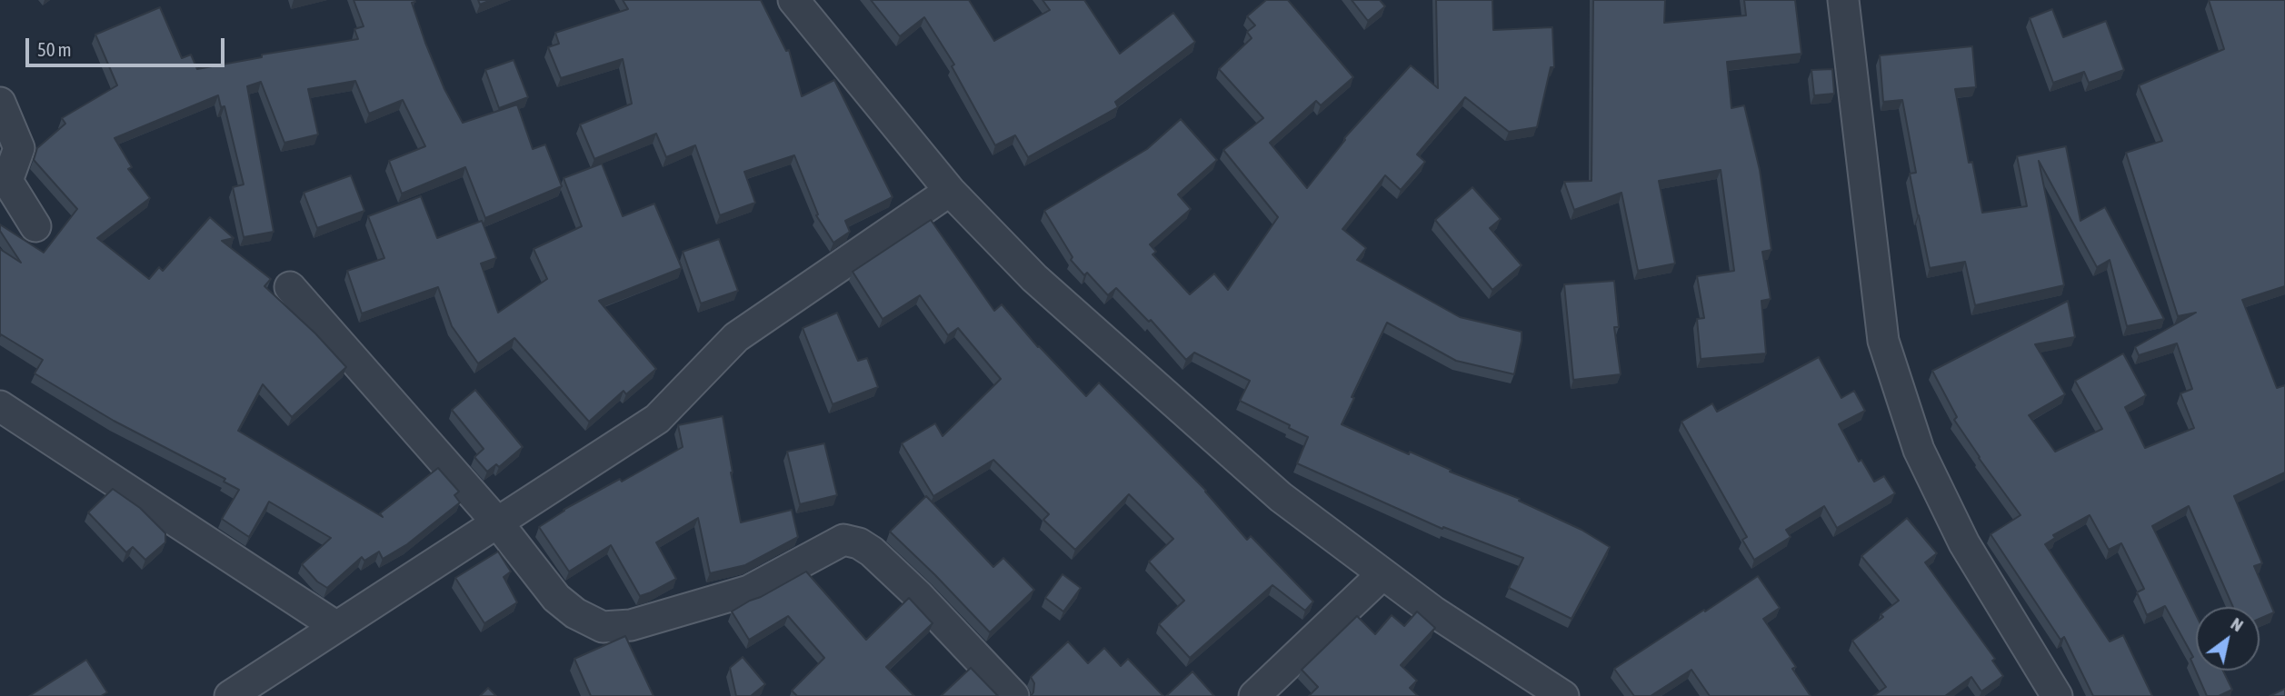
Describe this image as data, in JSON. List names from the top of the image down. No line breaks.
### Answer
{"scale_bar":"50 m","north":"top right"}
